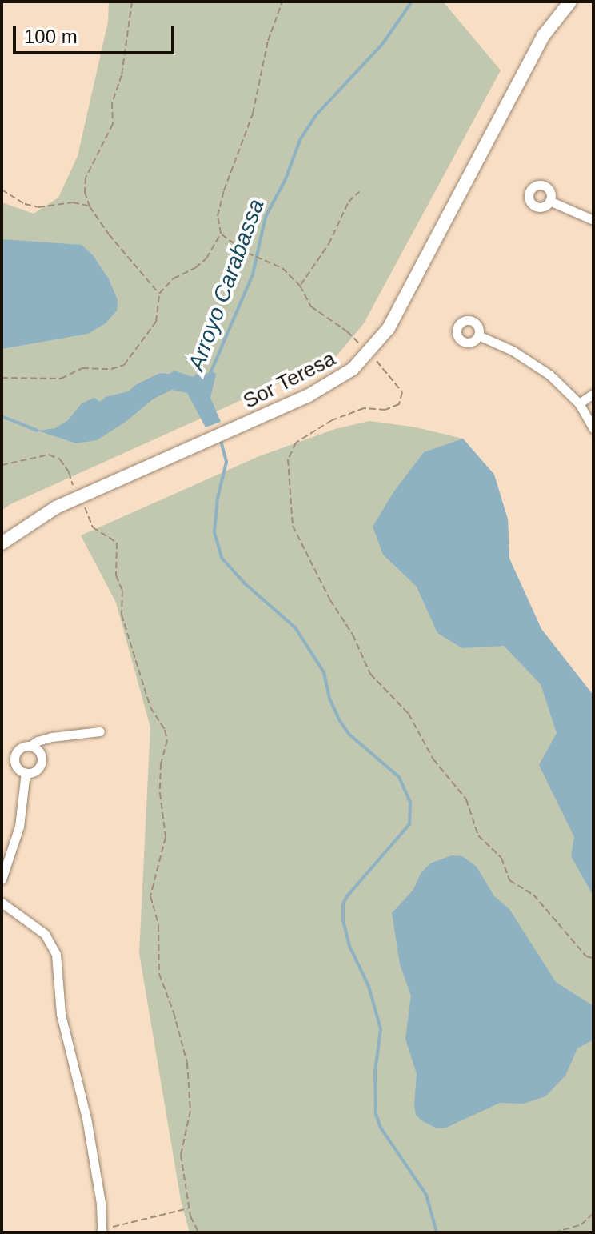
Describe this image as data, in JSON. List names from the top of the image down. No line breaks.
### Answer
{"streets":{"street":["Sor Teresa"]},"water":["Arroyo Carabassa"],"scale_bar":"100 m"}
